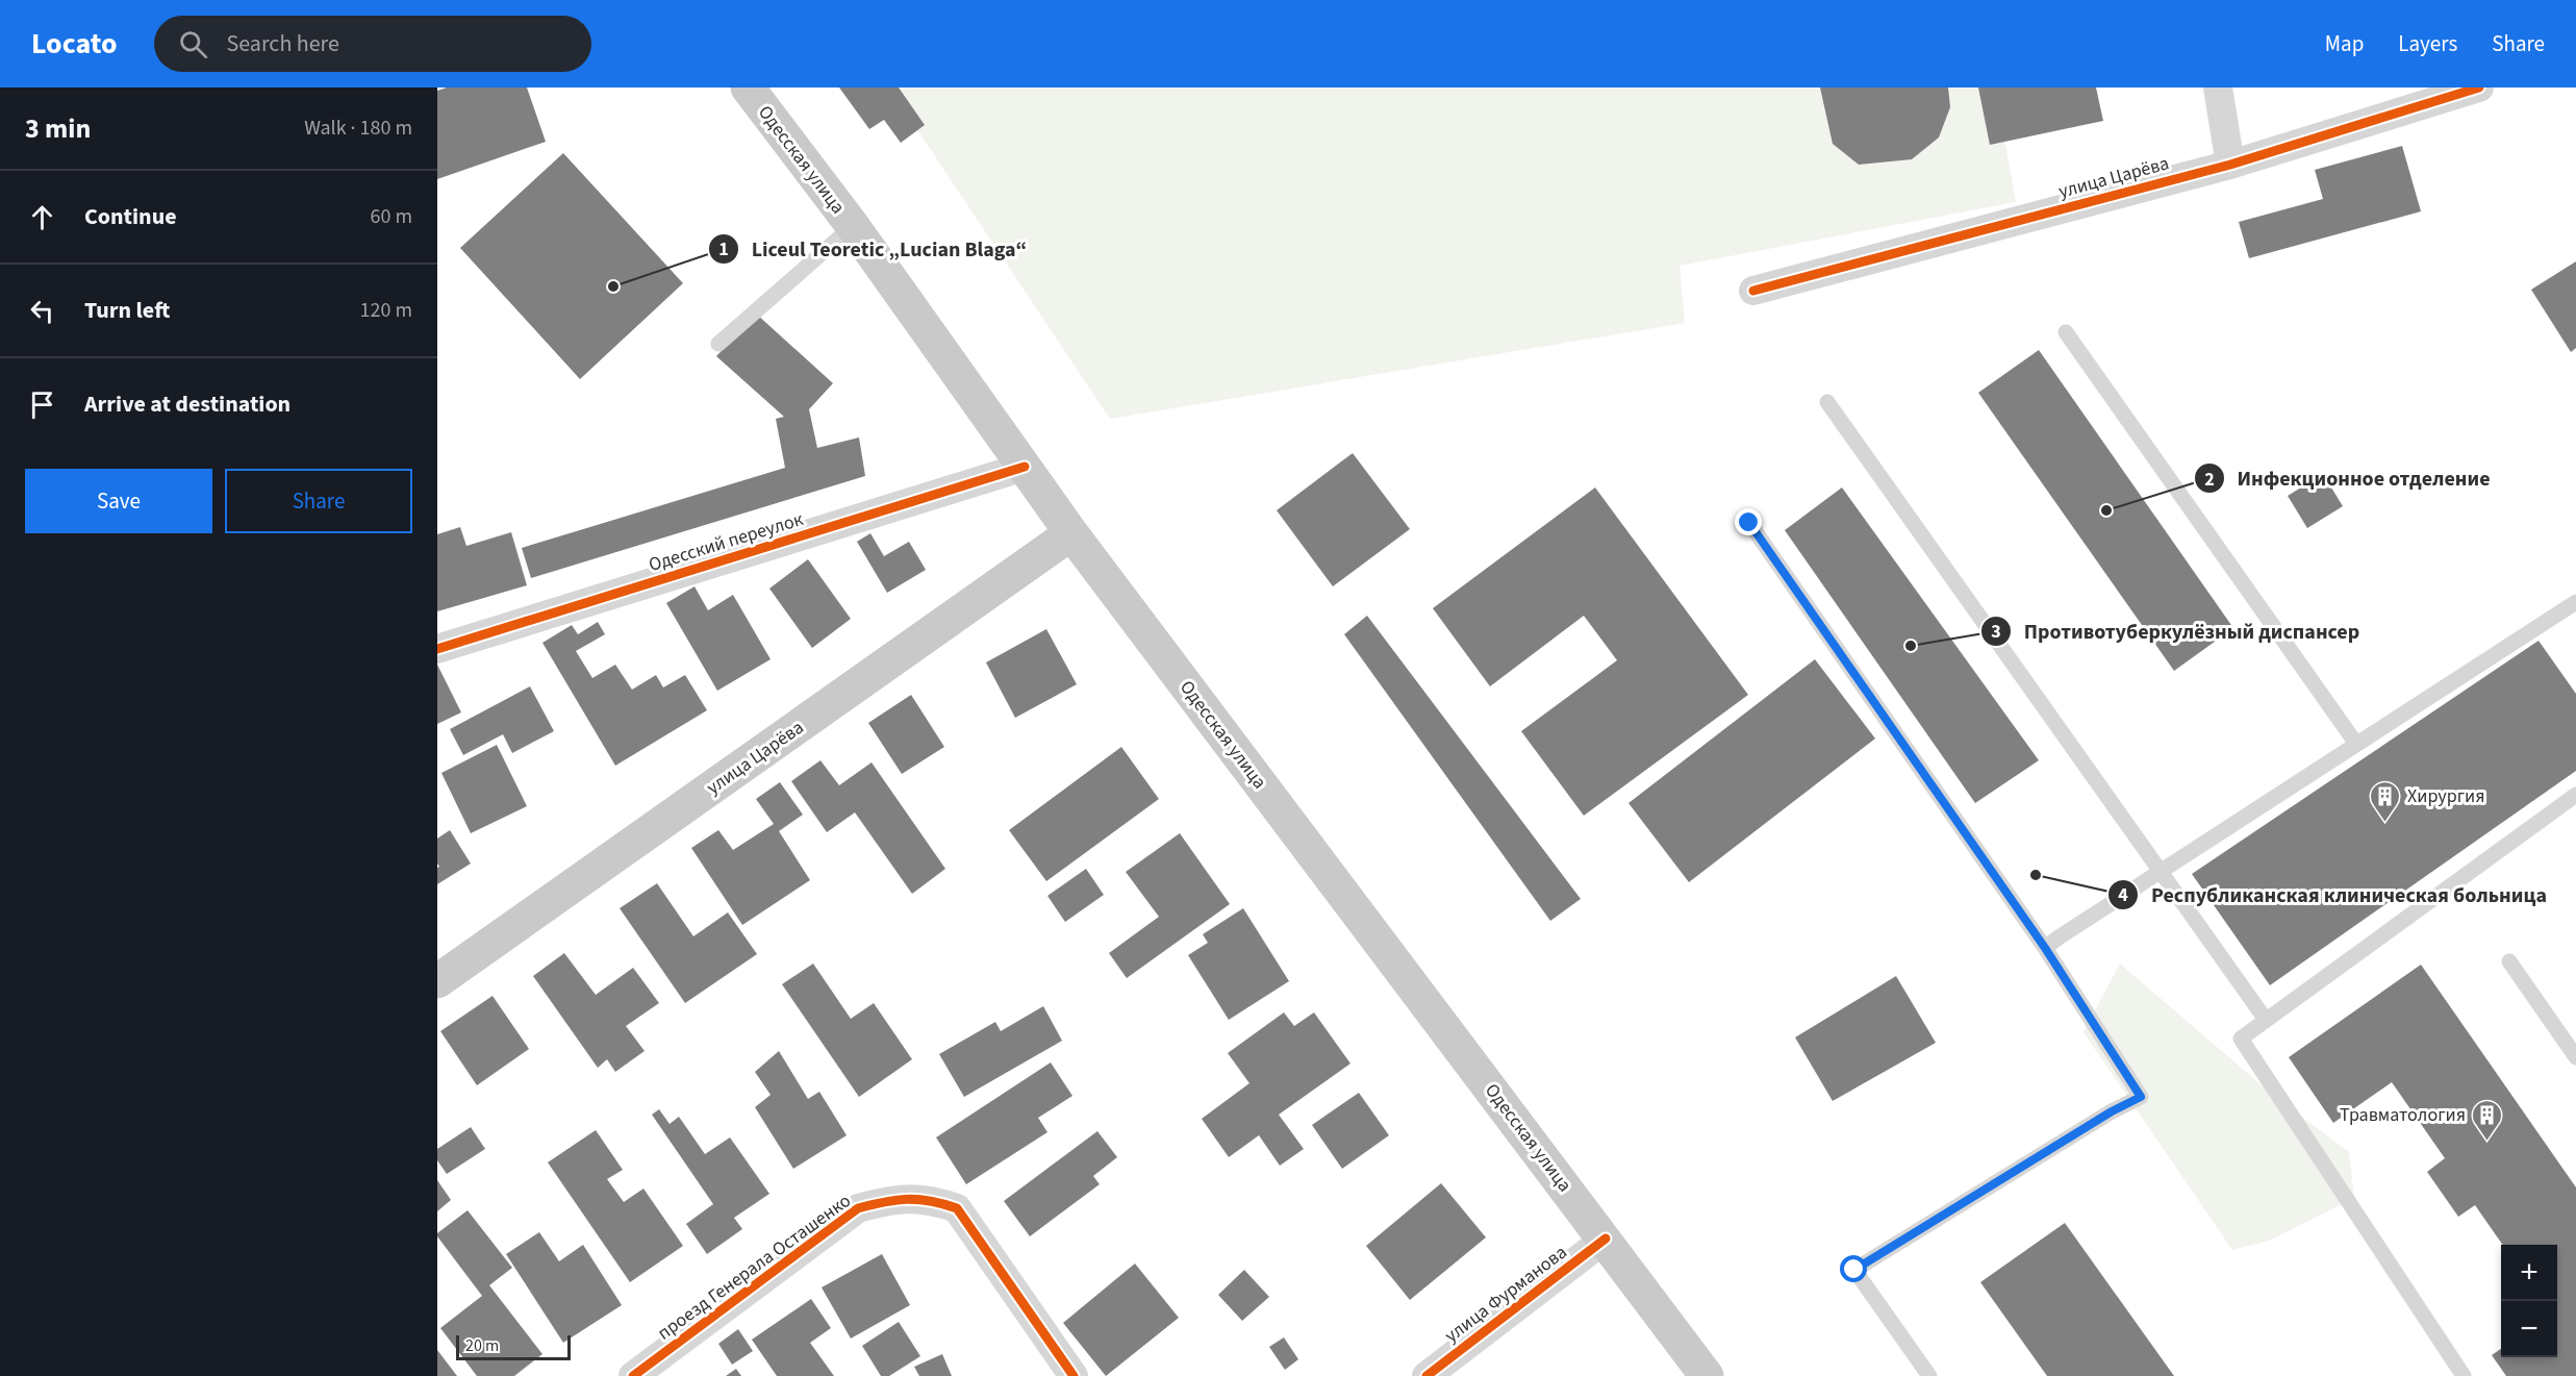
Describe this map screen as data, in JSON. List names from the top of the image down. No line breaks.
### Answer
{"streets":{"main road":["Одесская улица","улица Царёва"],"street":["Одесский переулок","проезд Генерала Осташенко","улица Фурманова"]},"crossings":[["Одесская улица","улица Царёва"],["Одесская улица","Одесский переулок"],["Одесская улица","улица Фурманова"]],"places":{"other":["Liceul Teoretic „Lucian Blaga“","Инфекционное отделение","Противотуберкулёзный диспансер","Республиканская клиническая больница"],"building":["Хирургия","Травматология"]},"scale_bar":"20 m","page":{"header":"Locato","search":"Search here","nav":["Map","Layers","Share"],"heading":["3 min","Walk · 180 m"],"list":[["Continue","60 m"],["Turn left","120 m"],"Arrive at destination"],"buttons":["Save","Share"],"map_buttons":["+","−"],"scale":"20 m"}}
